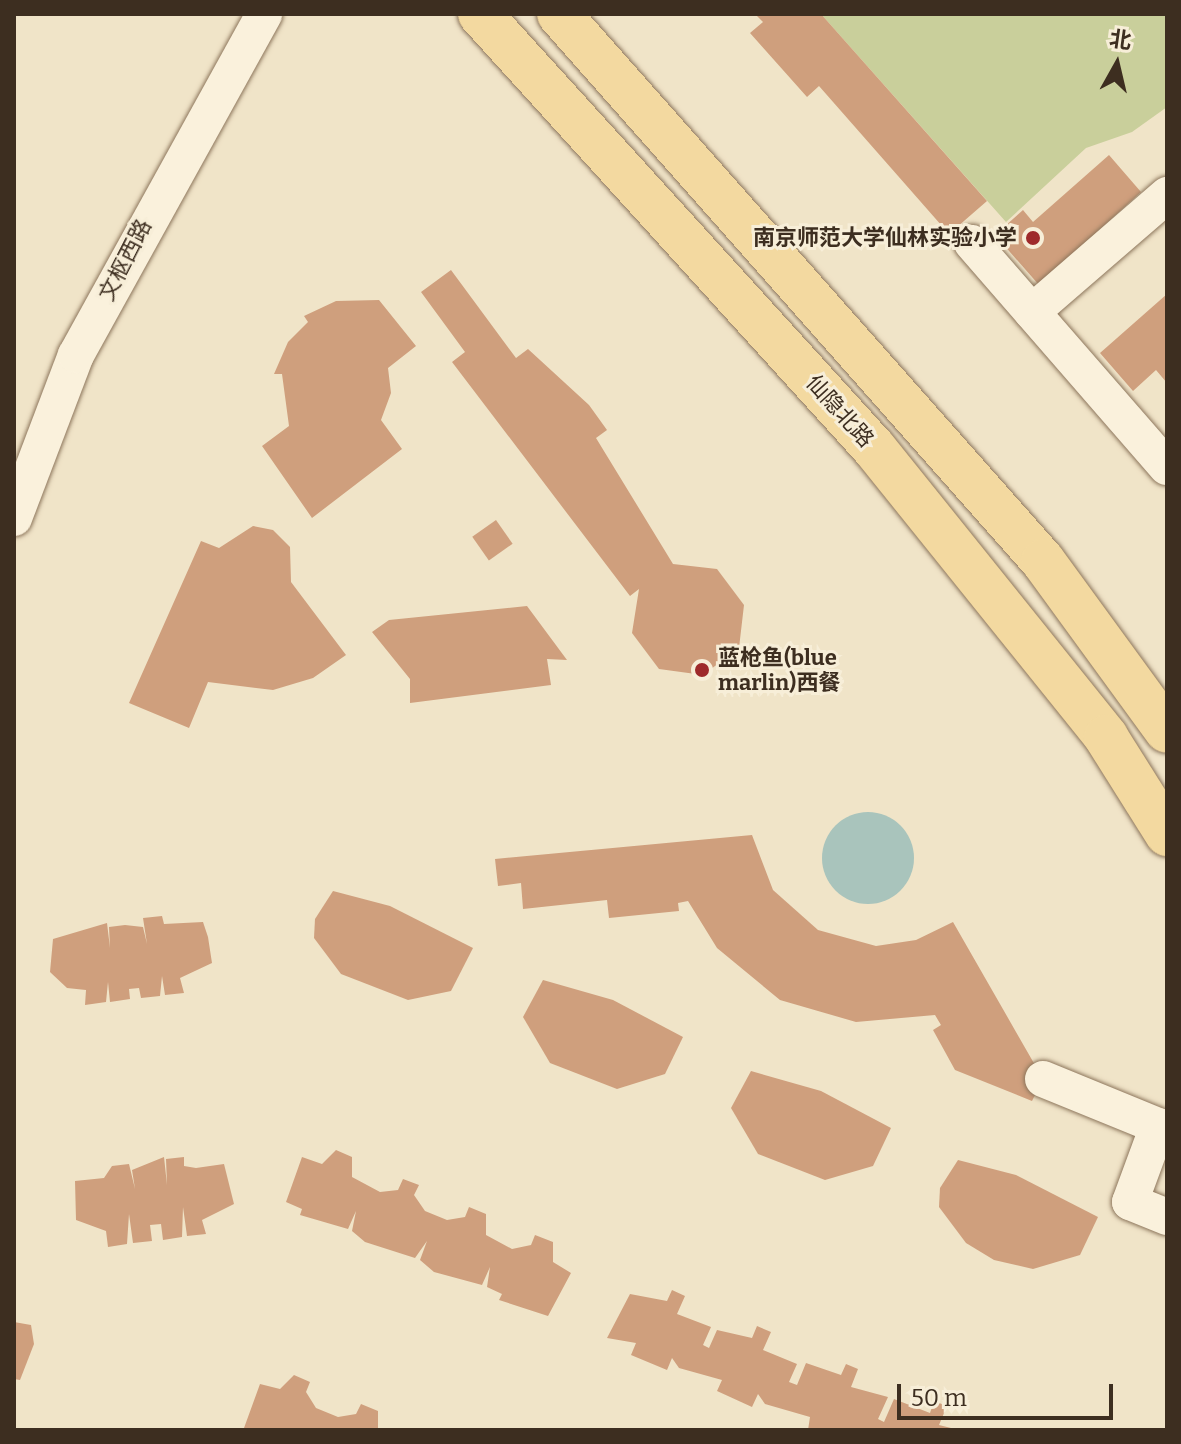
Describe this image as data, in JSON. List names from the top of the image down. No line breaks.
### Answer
{"streets":{"main road":["仙隐北路"],"street":["文枢西路"]},"places":["南京师范大学仙林实验小学","蓝枪鱼(blue marlin)西餐"],"scale_bar":"50 m","north":"top"}
